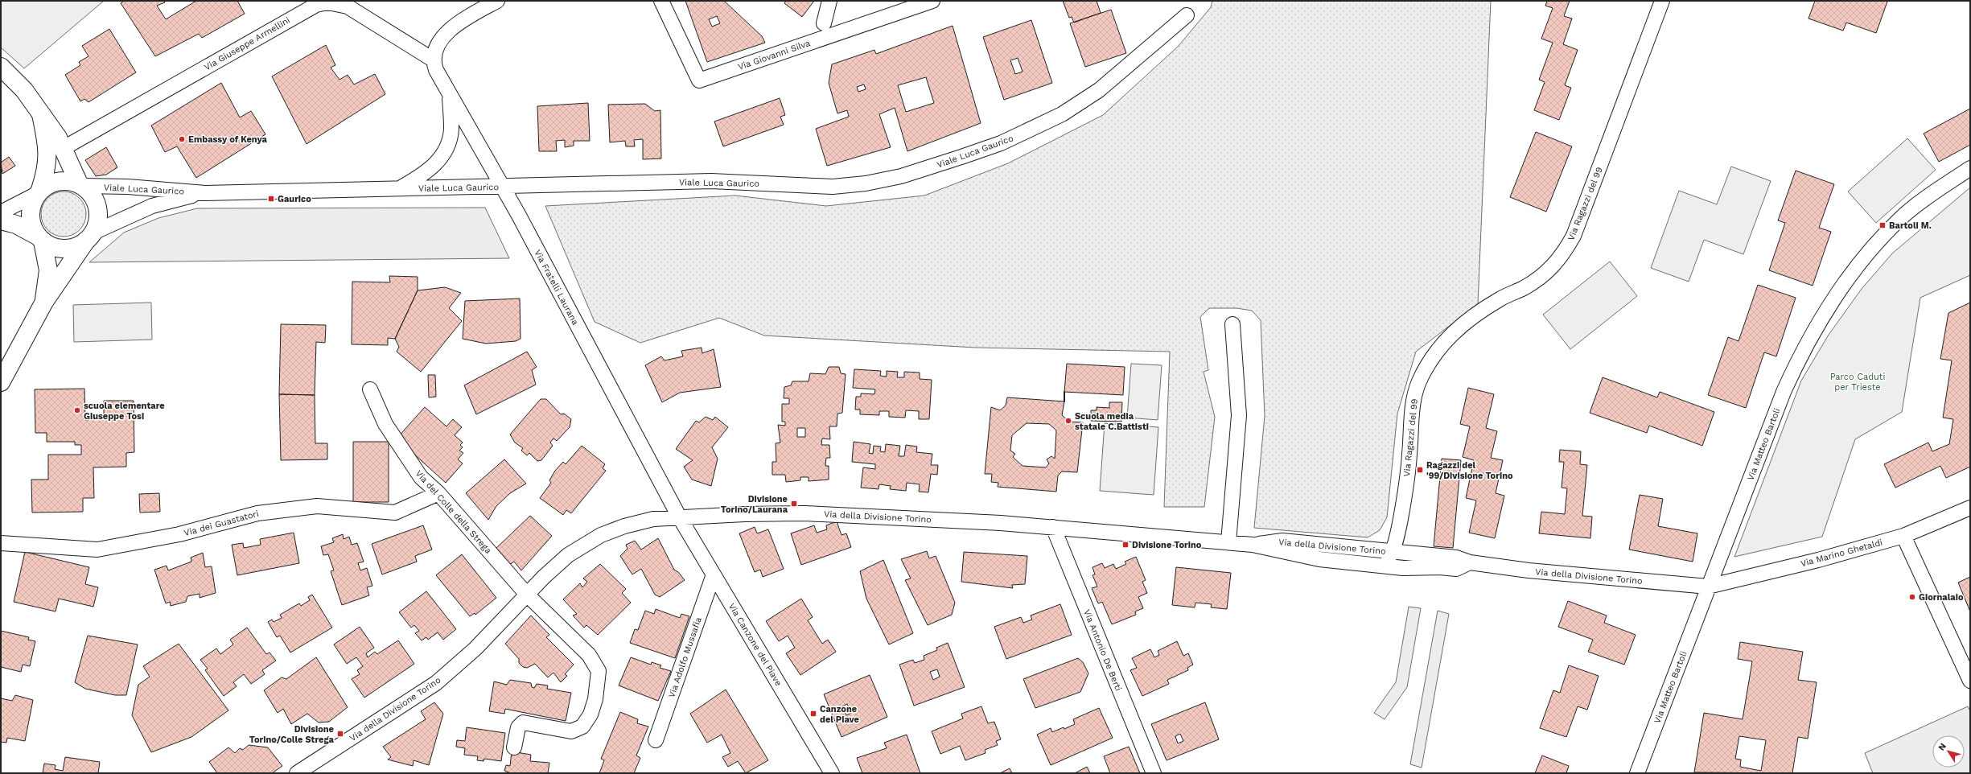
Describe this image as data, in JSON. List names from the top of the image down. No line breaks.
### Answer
{"streets":{"street":["Via Giuseppe Armellini","Via Giovanni Silva","Viale Luca Gaurico","Via Ragazzi del 99","Via Fratelli Laurana","Via Matteo Bartoli","Via del Colle della Strega","Via della Divisione Torino","Via dei Guastatori","Via Marino Ghetaldi","Via Canzone del Piave","Via Antonio De Berti","Via Adolfo Mussafia"]},"crossings":[["Via Giuseppe Armellini","Via Fratelli Laurana"],["Viale Luca Gaurico","Via Fratelli Laurana"],["Via Ragazzi del 99","Via della Divisione Torino"],["Via Fratelli Laurana","Via della Divisione Torino"],["Via Fratelli Laurana","Via Canzone del Piave"],["Via Matteo Bartoli","Via della Divisione Torino"],["Via Matteo Bartoli","Via Marino Ghetaldi"],["Via del Colle della Strega","Via della Divisione Torino"],["Via del Colle della Strega","Via dei Guastatori"],["Via della Divisione Torino","Via Marino Ghetaldi"],["Via della Divisione Torino","Via Canzone del Piave"],["Via della Divisione Torino","Via Antonio De Berti"],["Via Canzone del Piave","Via Adolfo Mussafia"]],"parks":["Parco Caduti per Trieste"],"places":{"other":["Embassy of Kenya","scuola elementare Giuseppe Tosi","Scuola media statale C.Battisti","Giornalaio"],"transit":["Gaurico","Bartoli M.","Ragazzi del '99/Divisione Torino","Divisione Torino/Laurana","Divisione Torino","Canzone del Piave","Divisione Torino/Colle Strega"]},"north":"top left"}
